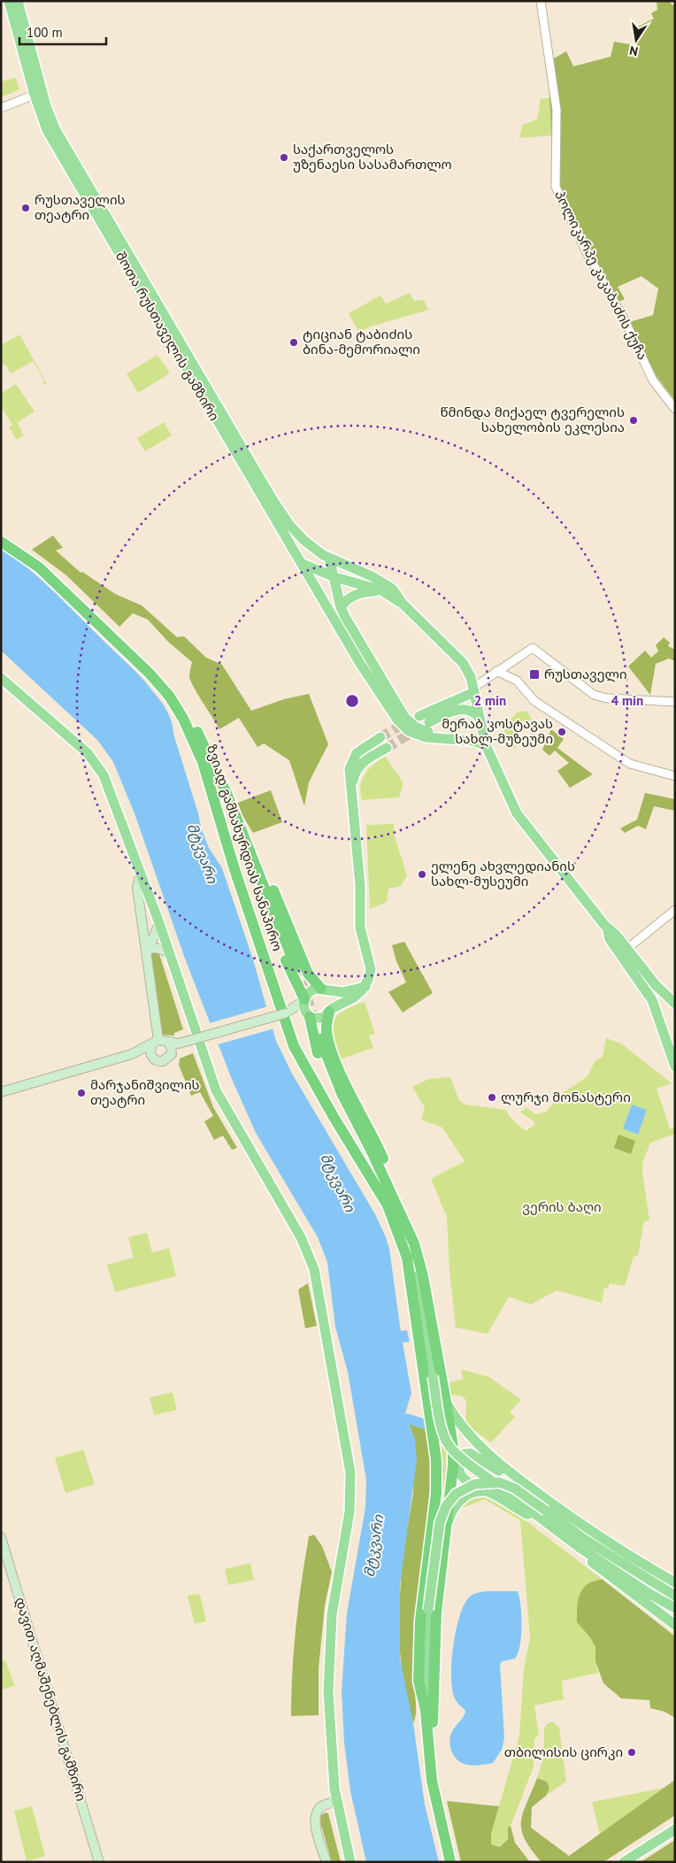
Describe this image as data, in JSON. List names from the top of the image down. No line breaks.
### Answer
{"streets":{"highway":["ზვიად გამსახურდიას სანაპირო"],"main road":["შოთა რუსთაველის გამზირი","დავით აღმაშენებლის გამზირი"],"street":["პოლიკარპე კაკაბაძის ქუჩა"]},"water":["მტკვარი"],"parks":["ვერის ბაღი"],"places":{"other":["საქართველოს უზენაესი სასამართლო","რუსთაველის თეატრი","ტიციან ტაბიძის ბინა-მემორიალი","წმინდა მიქაელ ტვერელის სახელობის ეკლესია","მერაბ კოსტავას სახლ-მუზეუმი","ელენე ახვლედიანის სახლ-მუსეუმი","მარჯანიშვილის თეატრი","ლურჯი მონასტერი","თბილისის ცირკი"],"transit":["რუსთაველი"]},"scale_bar":"100 m","north":"bottom","rings":["2 min","4 min"]}
